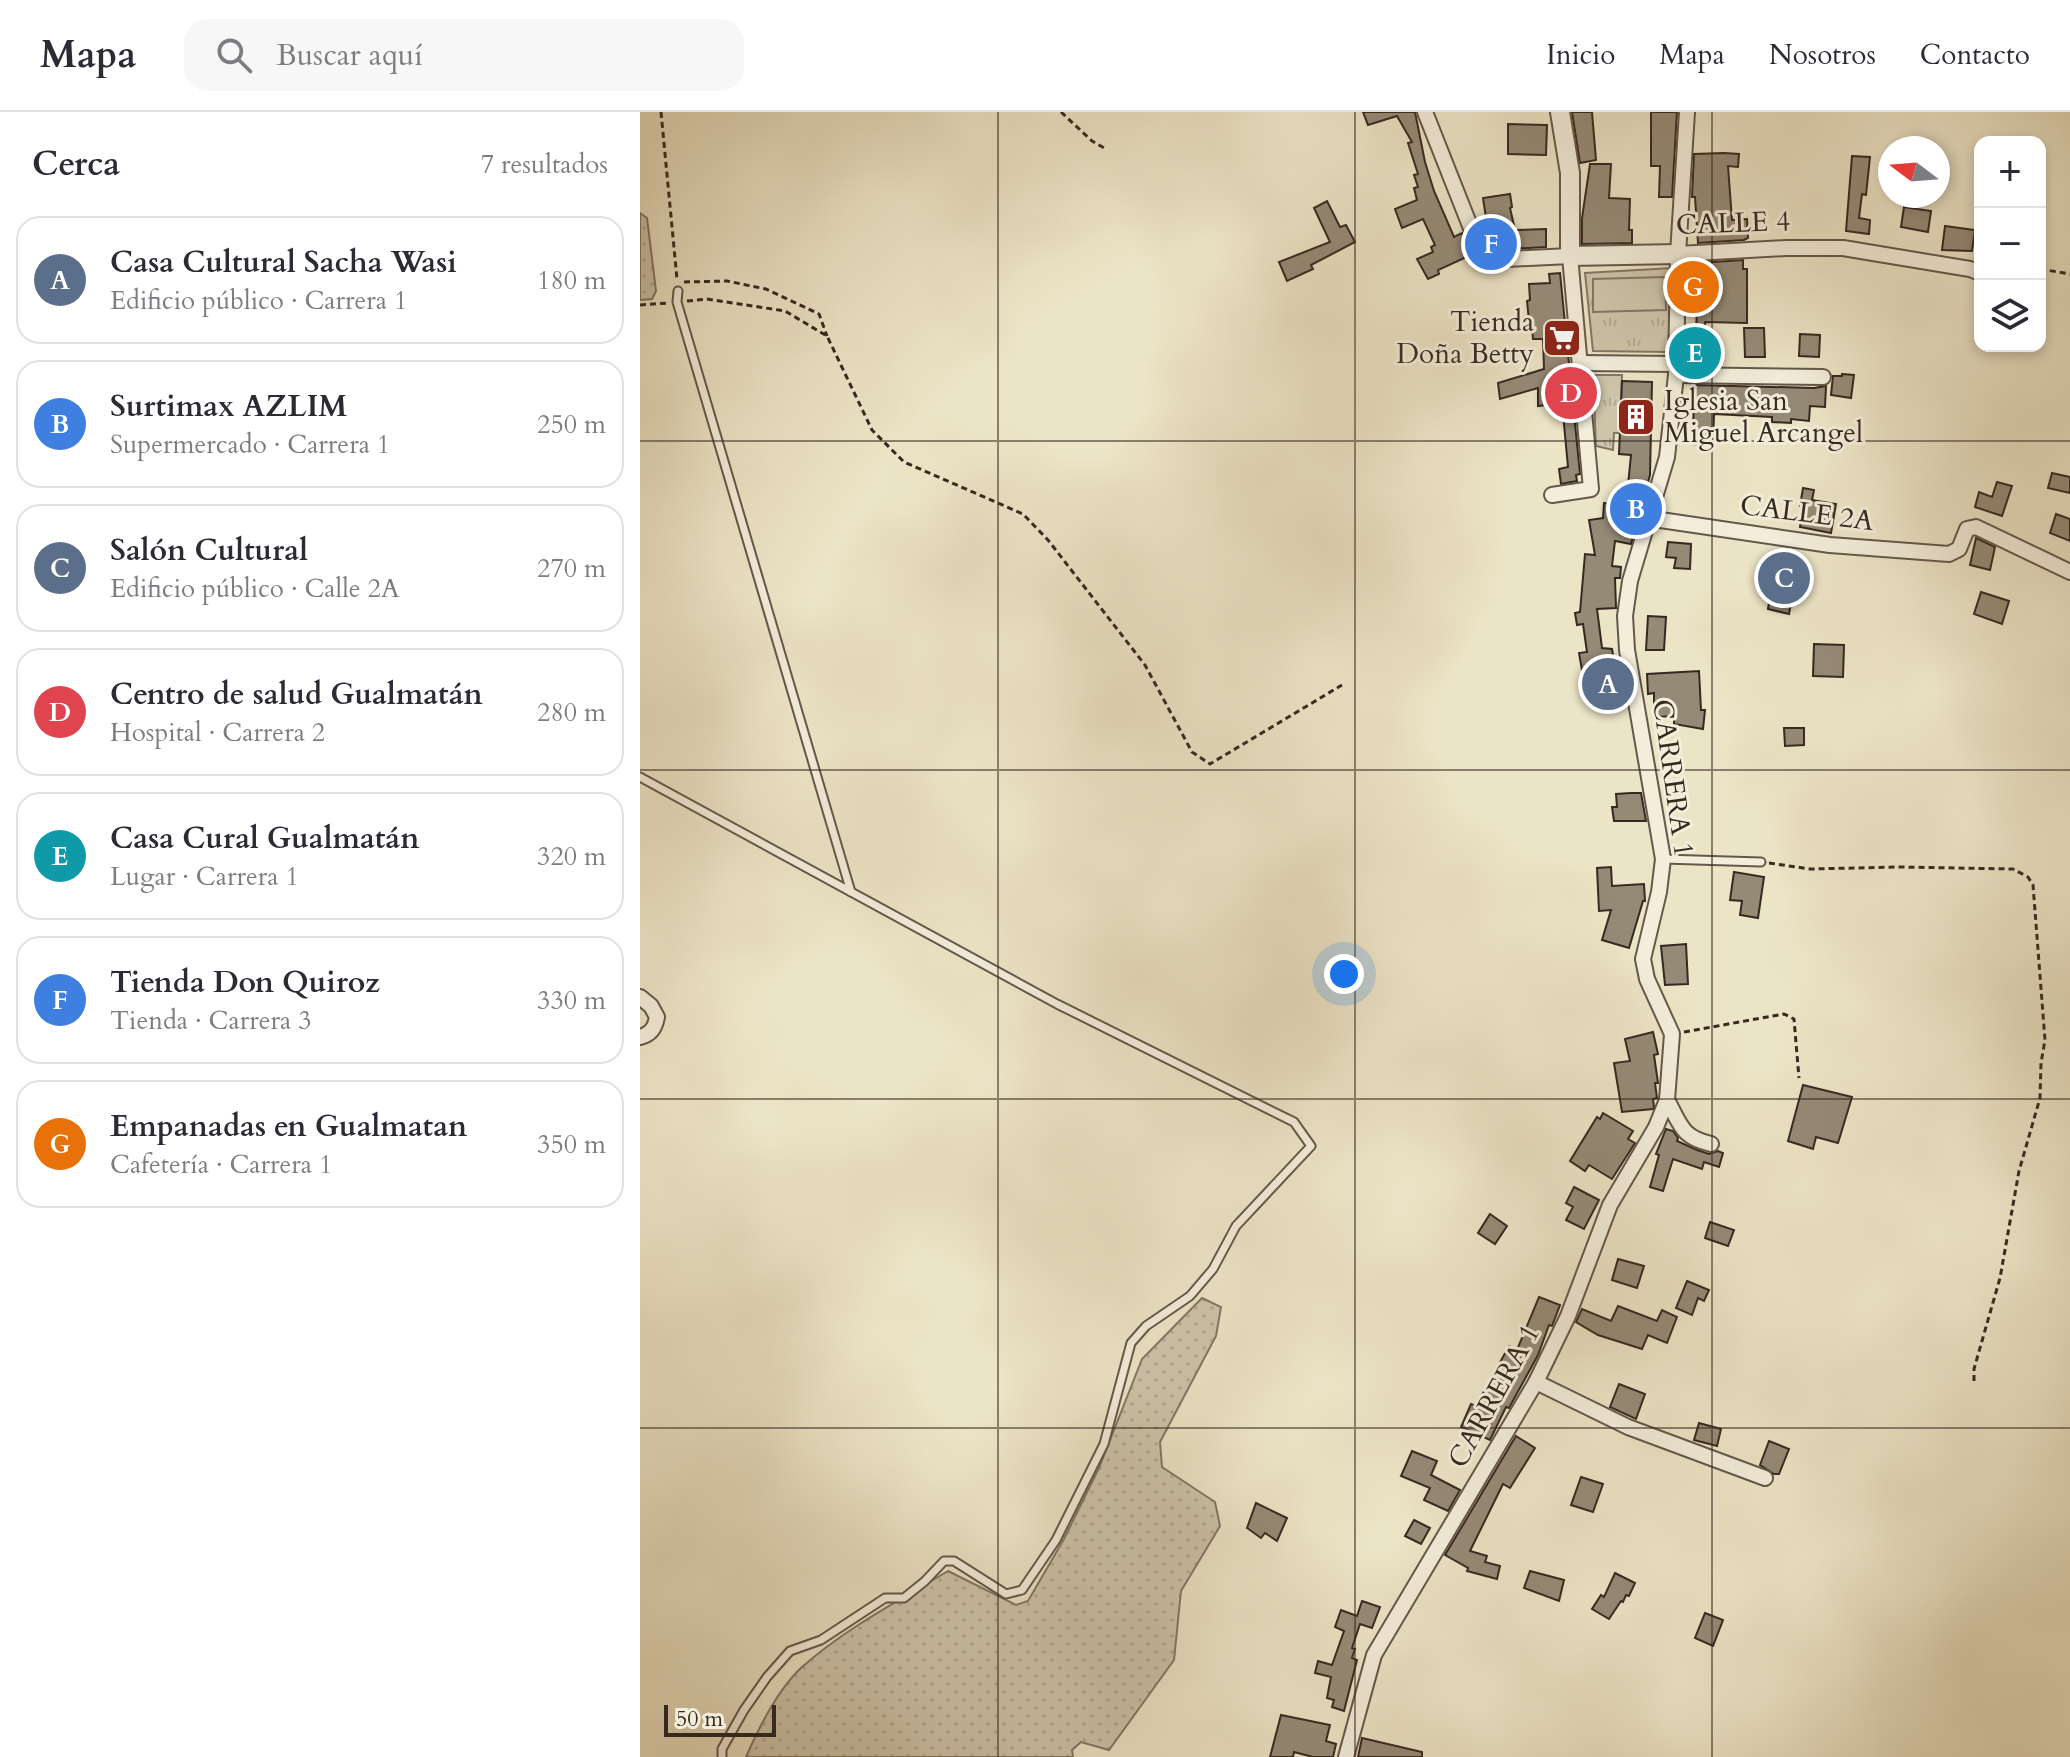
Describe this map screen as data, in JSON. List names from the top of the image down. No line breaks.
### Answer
{"streets":{"street":["CALLE 4","CALLE 2A","CARRERA 1"]},"crossings":[["CALLE 4","CARRERA 1"],["CALLE 2A","CARRERA 1"]],"places":{"supermarket":["Tienda Doña Betty"],"building":["Iglesia San Miguel Arcangel"]},"scale_bar":"50 m","north":"left","page":{"header":"Mapa","search":"Buscar aquí","nav":["Inicio","Mapa","Nosotros","Contacto"],"heading":["Cerca","7 resultados"],"map_buttons":["+","−"],"pins":["F","G","E","D","B","C","A"],"list":[{"mark":"A","name":"Casa Cultural Sacha Wasi","note":"Edificio público · Carrera 1","value":"180 m"},{"mark":"B","name":"Surtimax AZLIM","note":"Supermercado · Carrera 1","value":"250 m"},{"mark":"C","name":"Salón Cultural","note":"Edificio público · Calle 2A","value":"270 m"},{"mark":"D","name":"Centro de salud Gualmatán","note":"Hospital · Carrera 2","value":"280 m"},{"mark":"E","name":"Casa Cural Gualmatán","note":"Lugar · Carrera 1","value":"320 m"},{"mark":"F","name":"Tienda Don Quiroz","note":"Tienda · Carrera 3","value":"330 m"},{"mark":"G","name":"Empanadas en Gualmatan","note":"Cafetería · Carrera 1","value":"350 m"}],"scale":"50 m"}}
